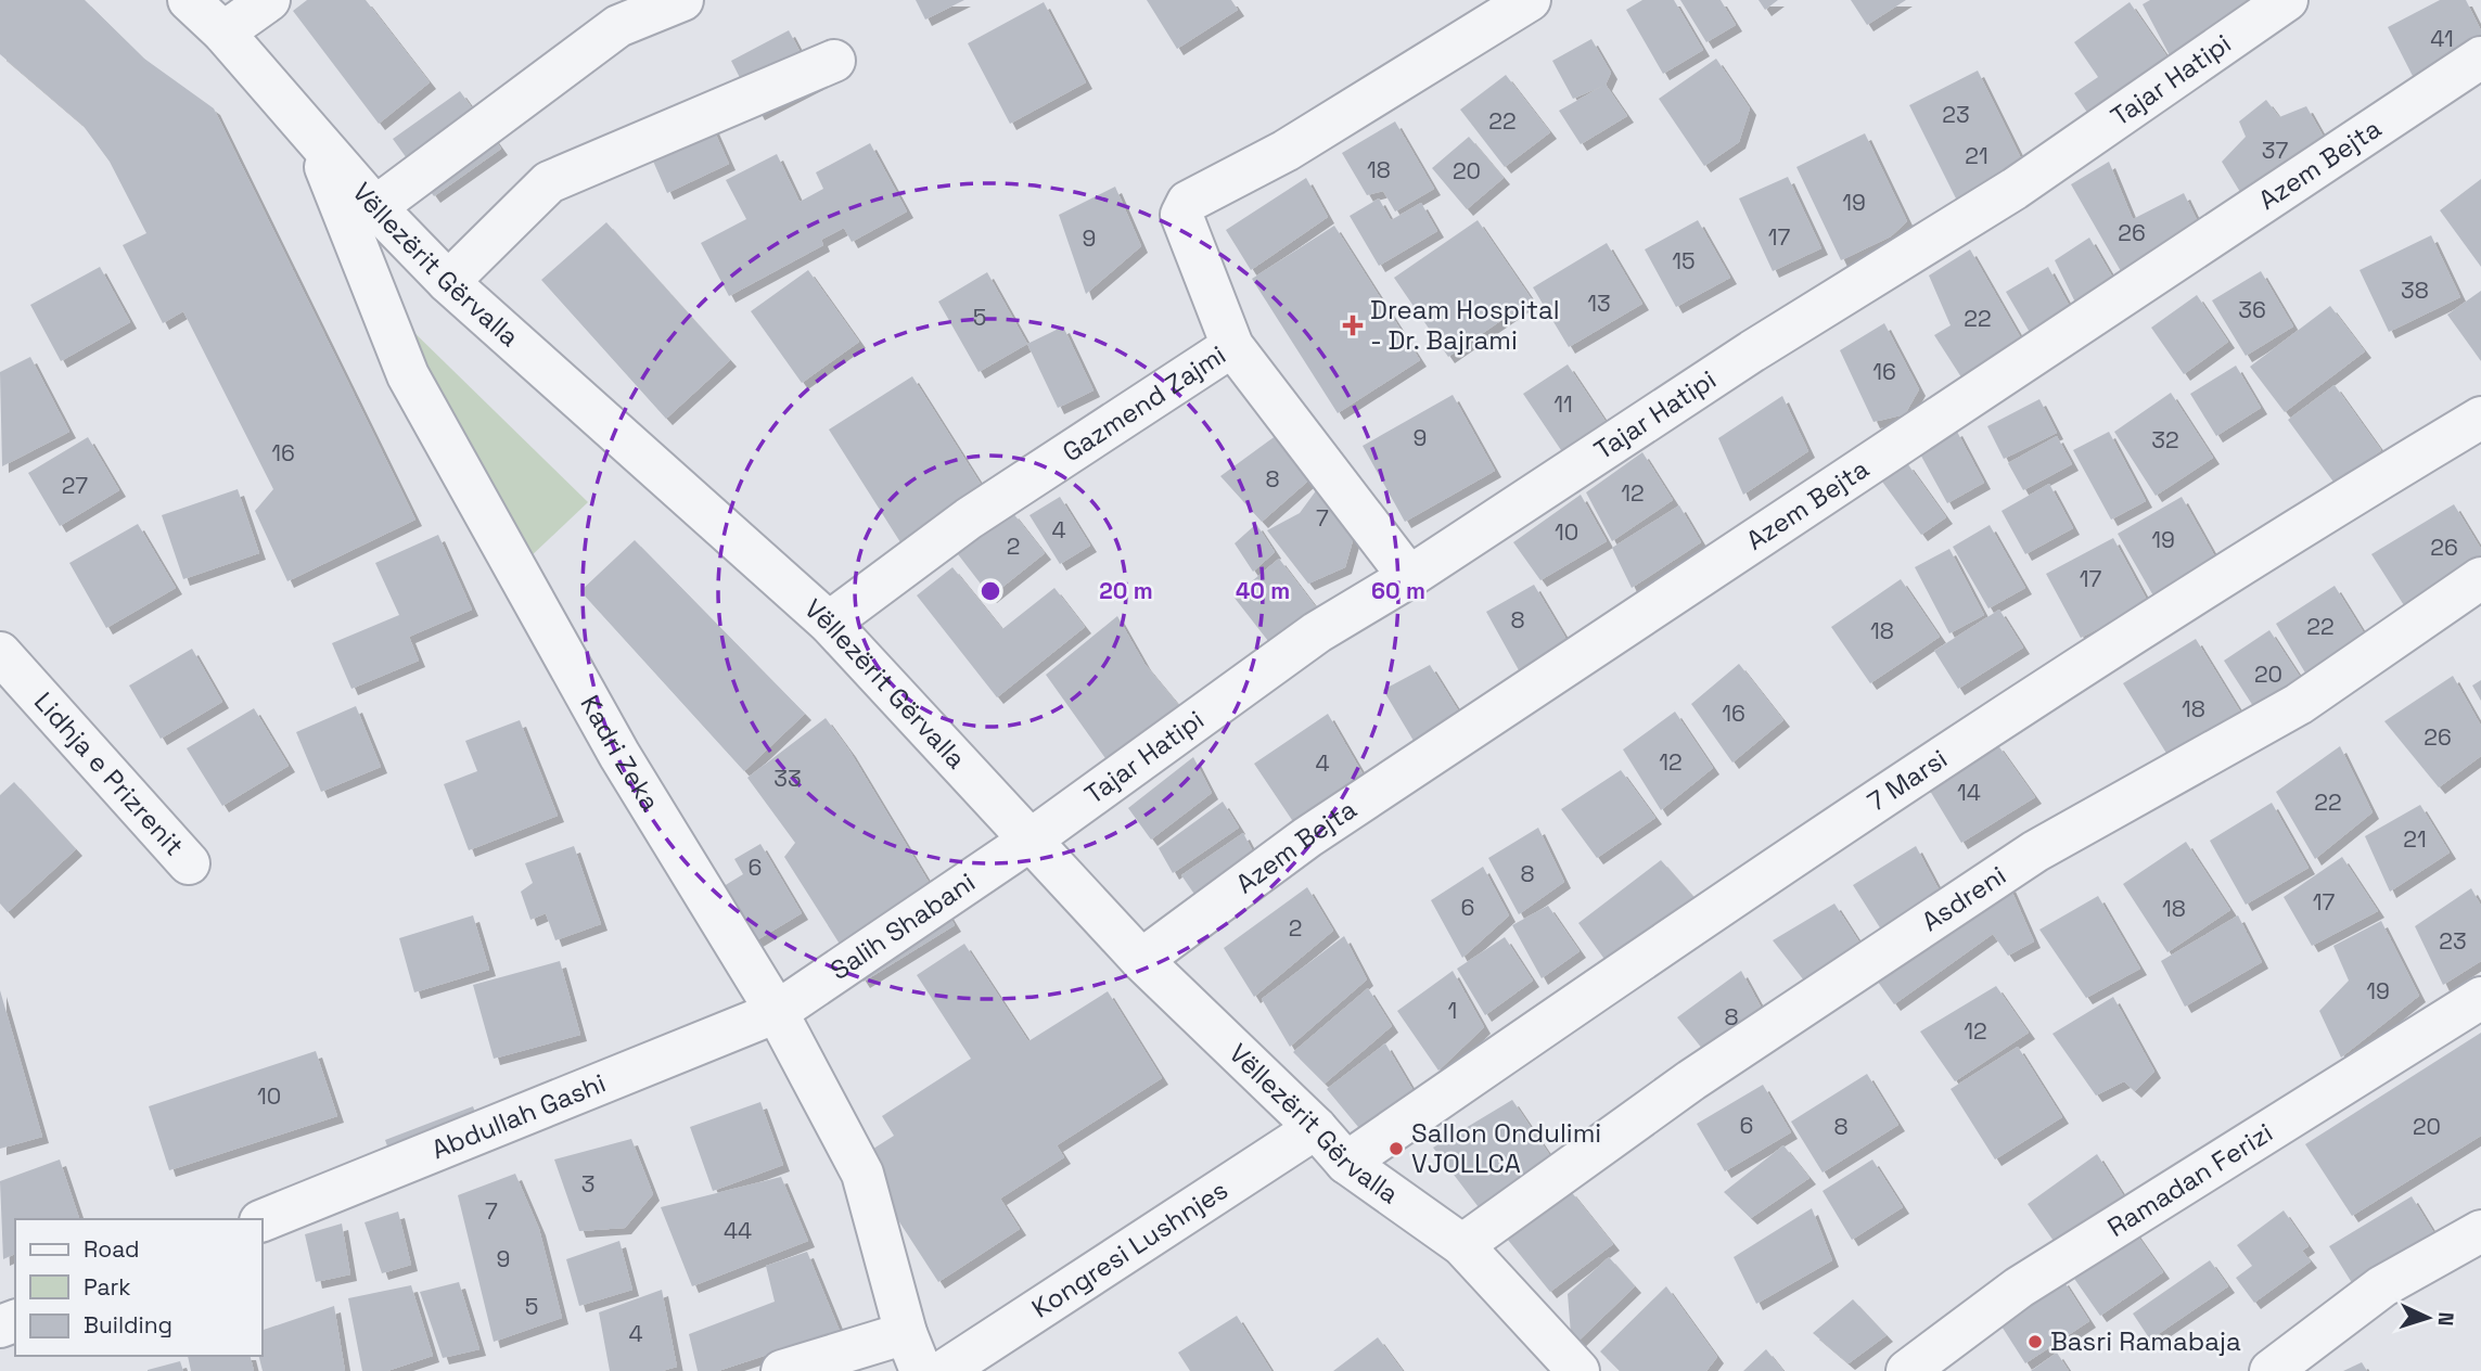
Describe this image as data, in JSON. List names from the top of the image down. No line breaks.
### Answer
{"streets":{"street":["Tajar Hatipi","Azem Bejta","Vëllezërit Gërvalla","Gazmend Zajmi","Kadri Zeka","Lidhja e Prizrenit","7 Marsi","Asdreni","Salih Shabani","Abdullah Gashi","Ramadan Ferizi","Kongresi Lushnjes"]},"crossings":[["Tajar Hatipi","Vëllezërit Gërvalla"],["Tajar Hatipi","Salih Shabani"],["Azem Bejta","Vëllezërit Gërvalla"],["Vëllezërit Gërvalla","Gazmend Zajmi"],["Vëllezërit Gërvalla","Kadri Zeka"],["Vëllezërit Gërvalla","7 Marsi"],["Vëllezërit Gërvalla","Asdreni"],["Vëllezërit Gërvalla","Salih Shabani"],["Vëllezërit Gërvalla","Kongresi Lushnjes"],["Kadri Zeka","Salih Shabani"],["Kadri Zeka","Abdullah Gashi"],["Salih Shabani","Abdullah Gashi"]],"places":{"health":["Dream Hospital - Dr. Bajrami"],"other":["Sallon Ondulimi VJOLLCA","Basri Ramabaja"]},"house_numbers":["41","23","22","37","21","18","20","19","26","17","9","15","38","13","36","5","22","16","11","9","32","16","8","27","12","7","4","10","19","2","26","17","8","22","18","20","18","16","26","12","4","33","14","22","21","6","8","17","6","18","2","23","19","1","8","12","10","6","8","20","3","7","44","9","5","4"],"legend":["Road","Park","Building"],"north":"right","rings":["20 m","40 m","60 m"]}
